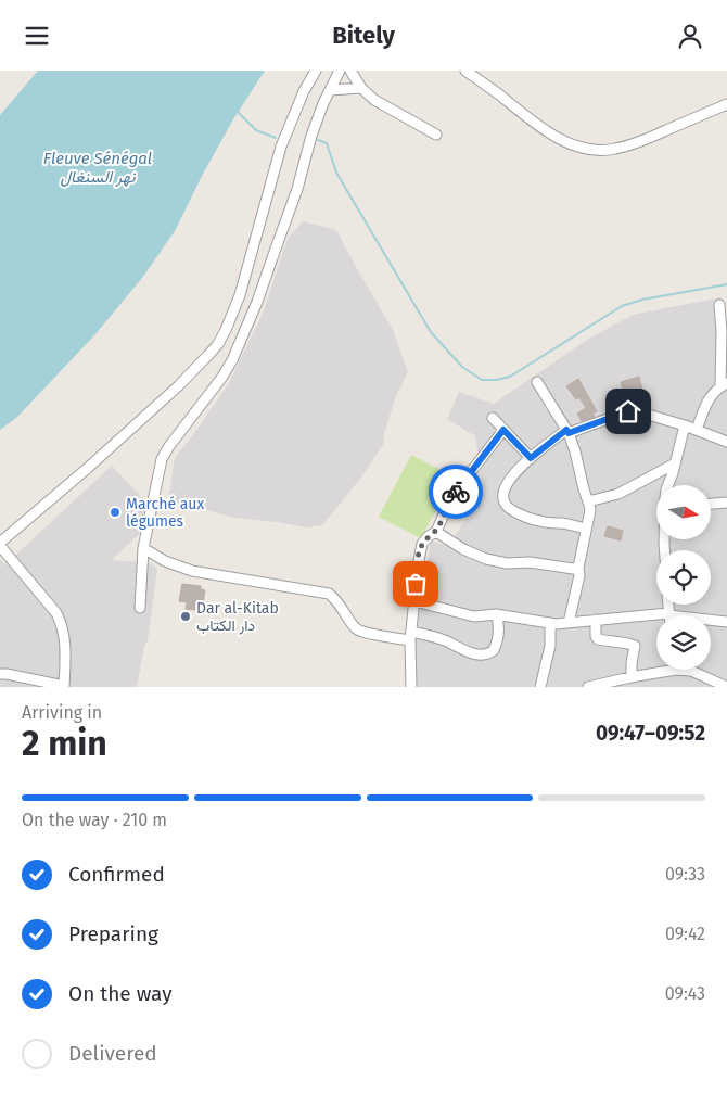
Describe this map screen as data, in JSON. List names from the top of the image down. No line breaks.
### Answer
{"water":["Fleuve Sénégal نهر السنغال"],"places":["Marché aux légumes","Dar al-Kitab دار الكتاب"],"north":"right","page":{"header":"Bitely","heading":["2 min","Arriving in","09:47–09:52"],"bar":"On the way · 210 m","list":[["Confirmed","09:33"],["Preparing","09:42"],["On the way","09:43"],"Delivered"]}}
